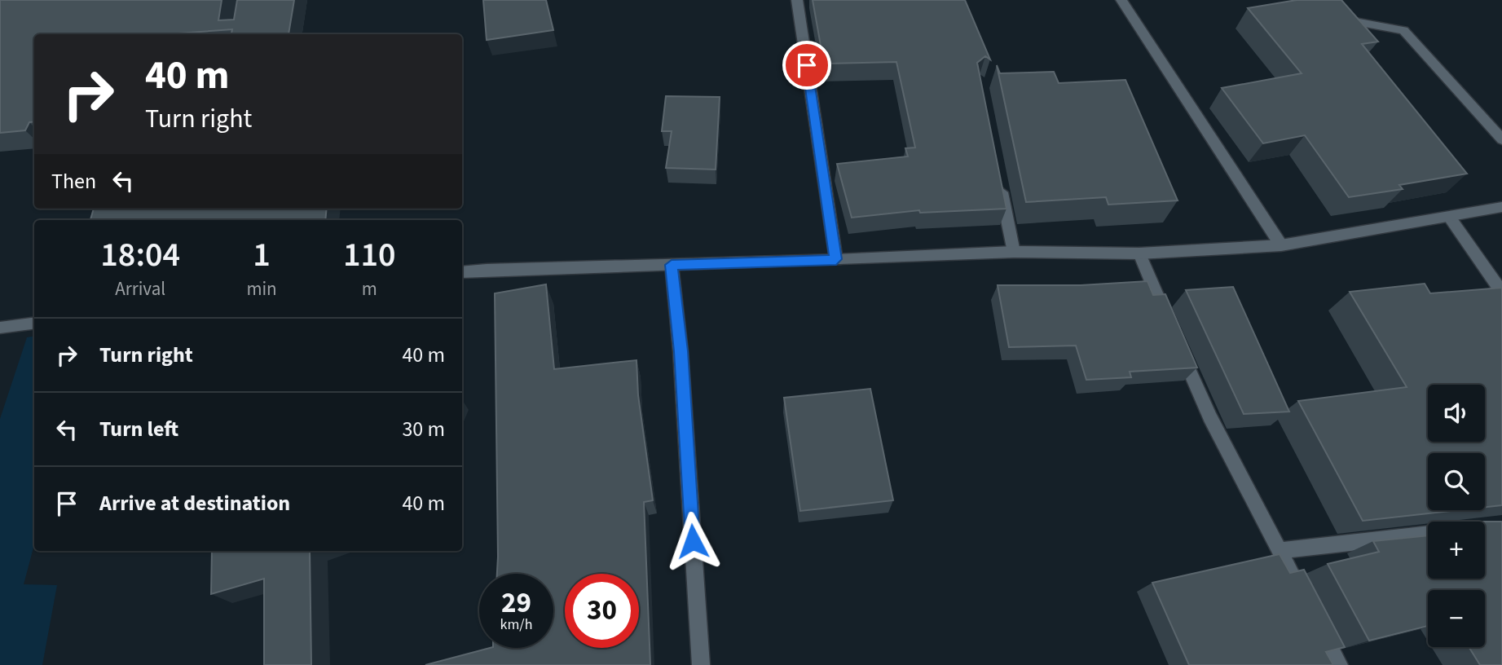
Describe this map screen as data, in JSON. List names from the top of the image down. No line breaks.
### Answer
{"page":{"turn":["40 m","Turn right"],"then":"Then","eta":["18:04","Arrival","1","min","110","m"],"list":[{"name":"Turn right","value":"40 m"},{"name":"Turn left","value":"30 m"},{"name":"Arrive at destination","value":"40 m"}],"map_buttons":["+","−"],"speed":"29 km/h","limit":"30"}}
